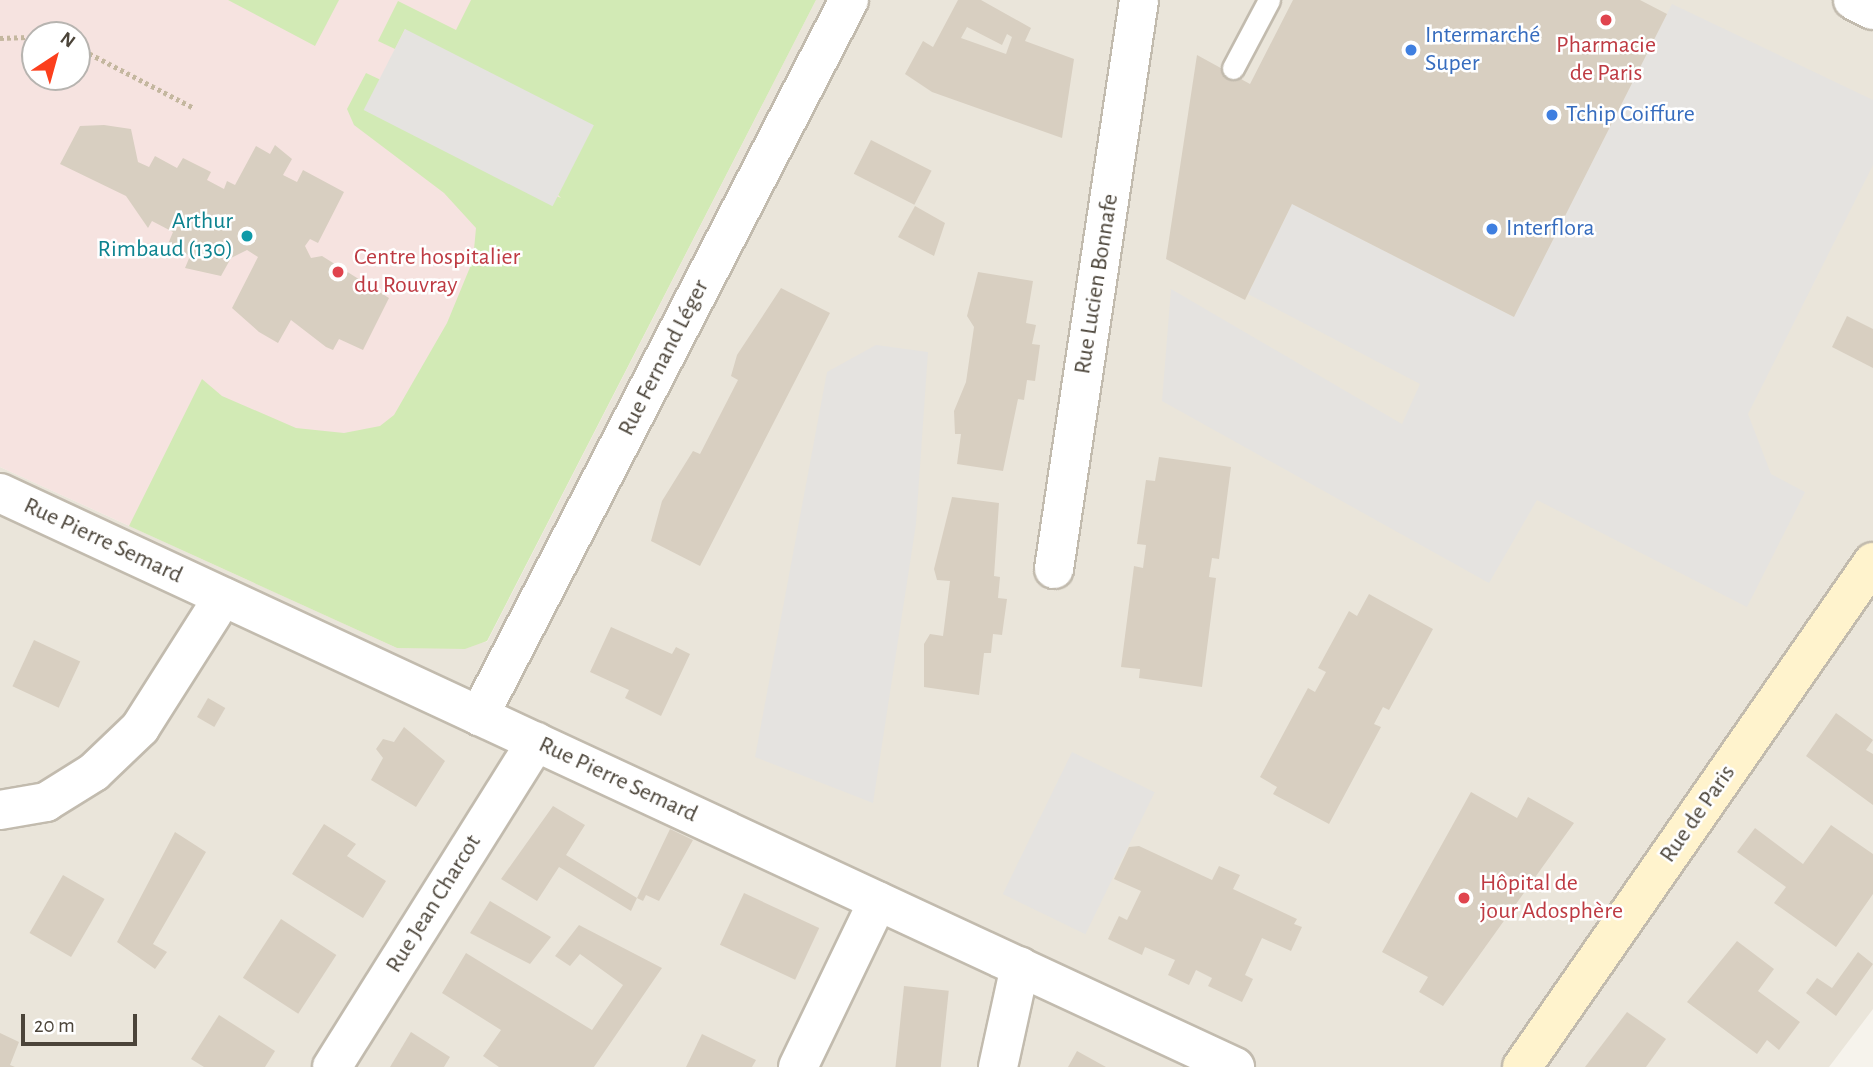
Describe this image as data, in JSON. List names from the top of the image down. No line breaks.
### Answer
{"streets":{"main road":["Rue de Paris"],"street":["Rue Lucien Bonnafe","Rue Fernand Léger","Rue Pierre Semard","Rue Jean Charcot"]},"crossings":[["Rue Fernand Léger","Rue Pierre Semard"],["Rue Pierre Semard","Rue Jean Charcot"]],"places":["Pharmacie de Paris","Intermarché Super","Tchip Coiffure","Interflora","Arthur Rimbaud (130)","Centre hospitalier du Rouvray","Hôpital de jour Adosphère"],"scale_bar":"20 m","north":"top right"}
